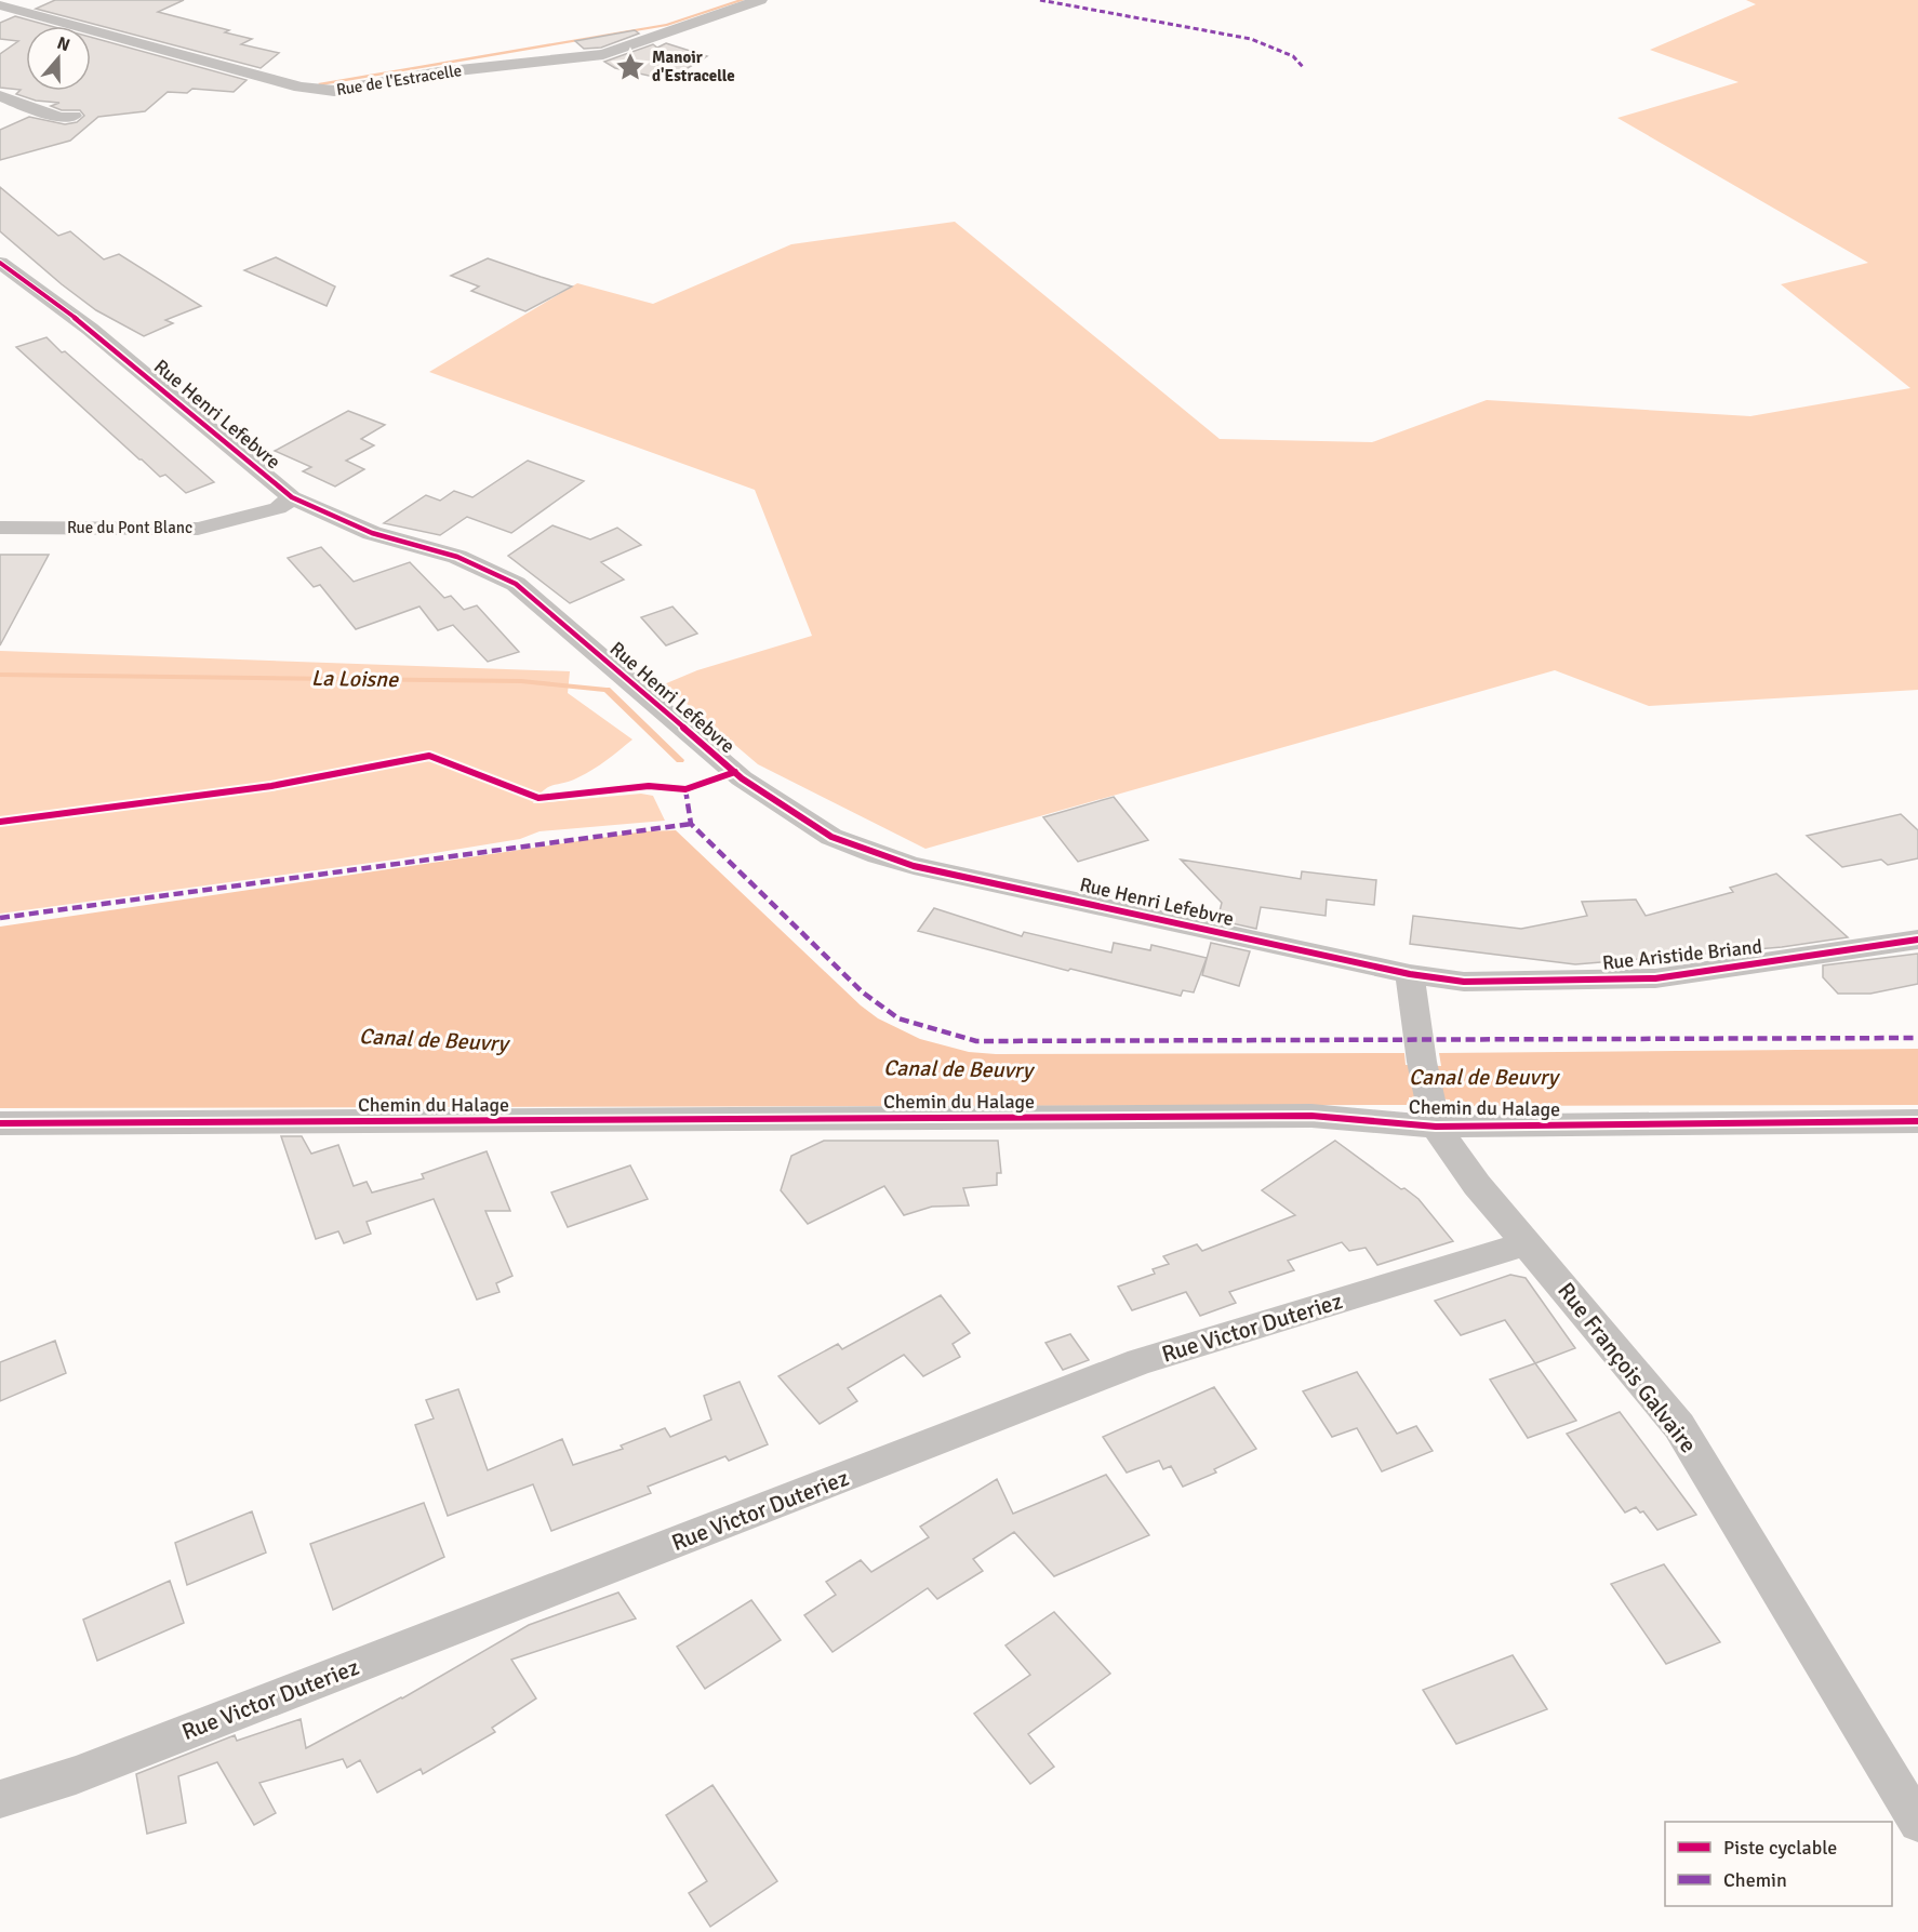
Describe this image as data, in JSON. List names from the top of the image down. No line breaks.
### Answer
{"streets":{"street":["Rue de l'Estracelle","Rue Henri Lefebvre","Rue du Pont Blanc","Rue Aristide Briand","Chemin du Halage","Rue Victor Duteriez","Rue François Galvaire"]},"crossings":[["Rue Henri Lefebvre","Rue du Pont Blanc"],["Rue Henri Lefebvre","Rue Aristide Briand"],["Rue Henri Lefebvre","Rue François Galvaire"],["Rue Aristide Briand","Rue François Galvaire"],["Chemin du Halage","Rue François Galvaire"],["Rue Victor Duteriez","Rue François Galvaire"]],"water":["La Loisne","Canal de Beuvry"],"places":{"place":["Manoir d'Estracelle"]},"legend":["Piste cyclable","Chemin"],"north":"top"}
